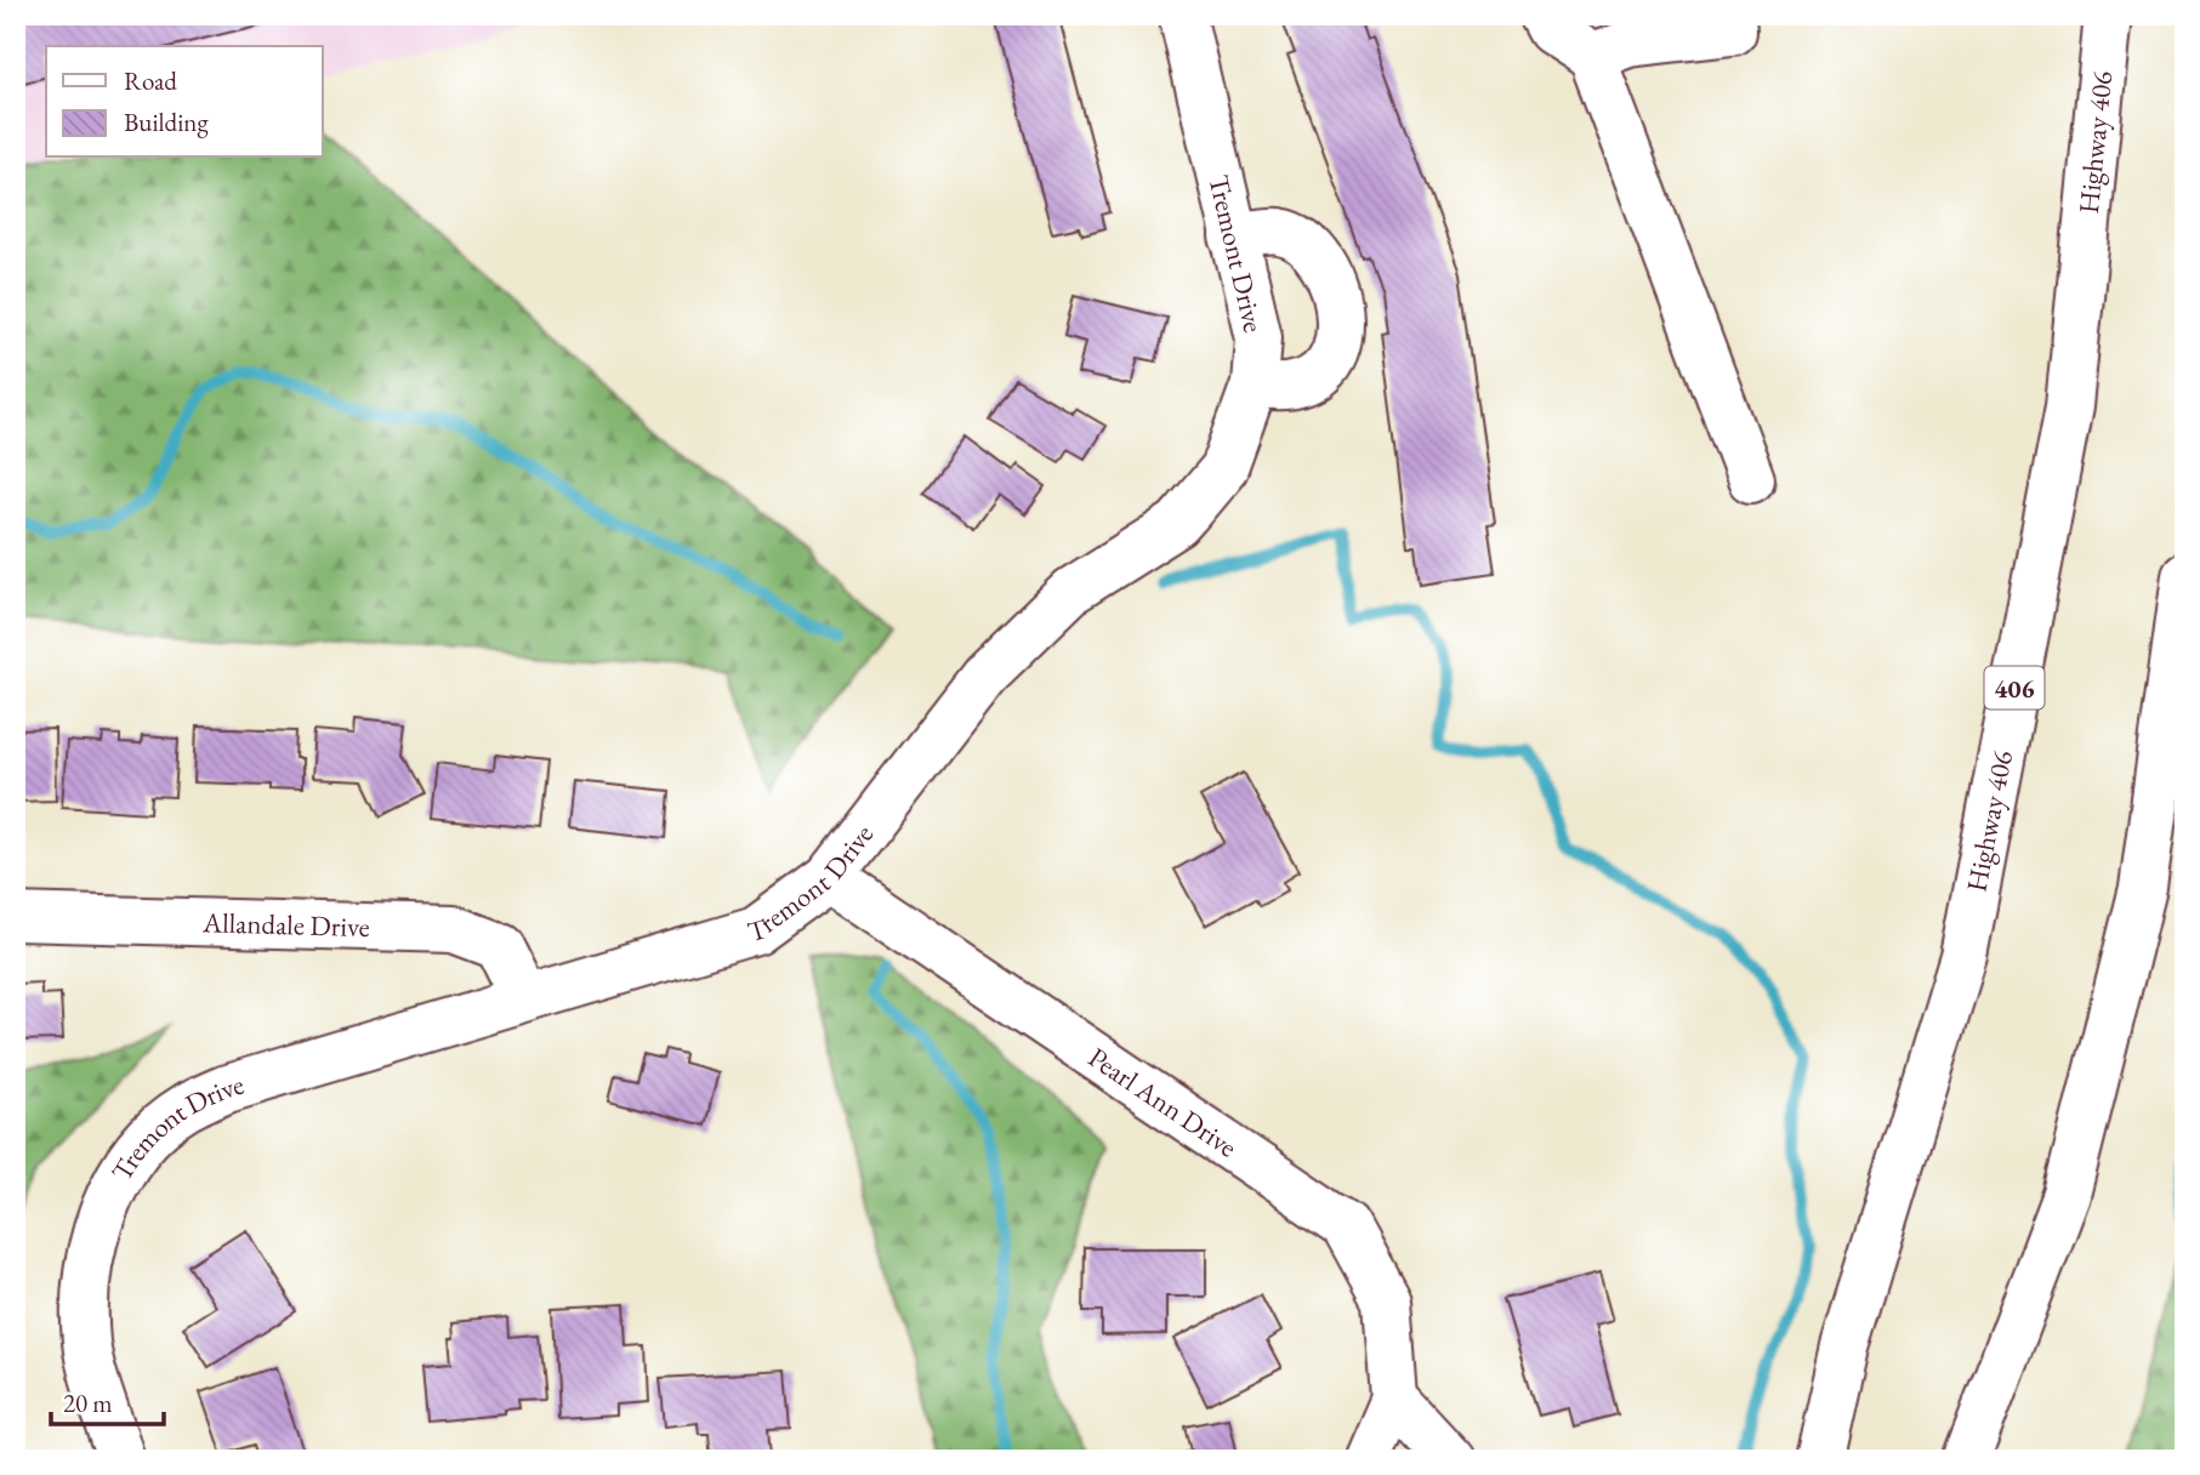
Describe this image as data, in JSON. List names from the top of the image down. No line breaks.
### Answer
{"streets":{"main road":["Highway 406","Tremont Drive","406","Allandale Drive","Pearl Ann Drive"]},"crossings":[["Tremont Drive","Allandale Drive"],["Tremont Drive","Pearl Ann Drive"]],"legend":["Road","Building"],"scale_bar":"20 m"}
